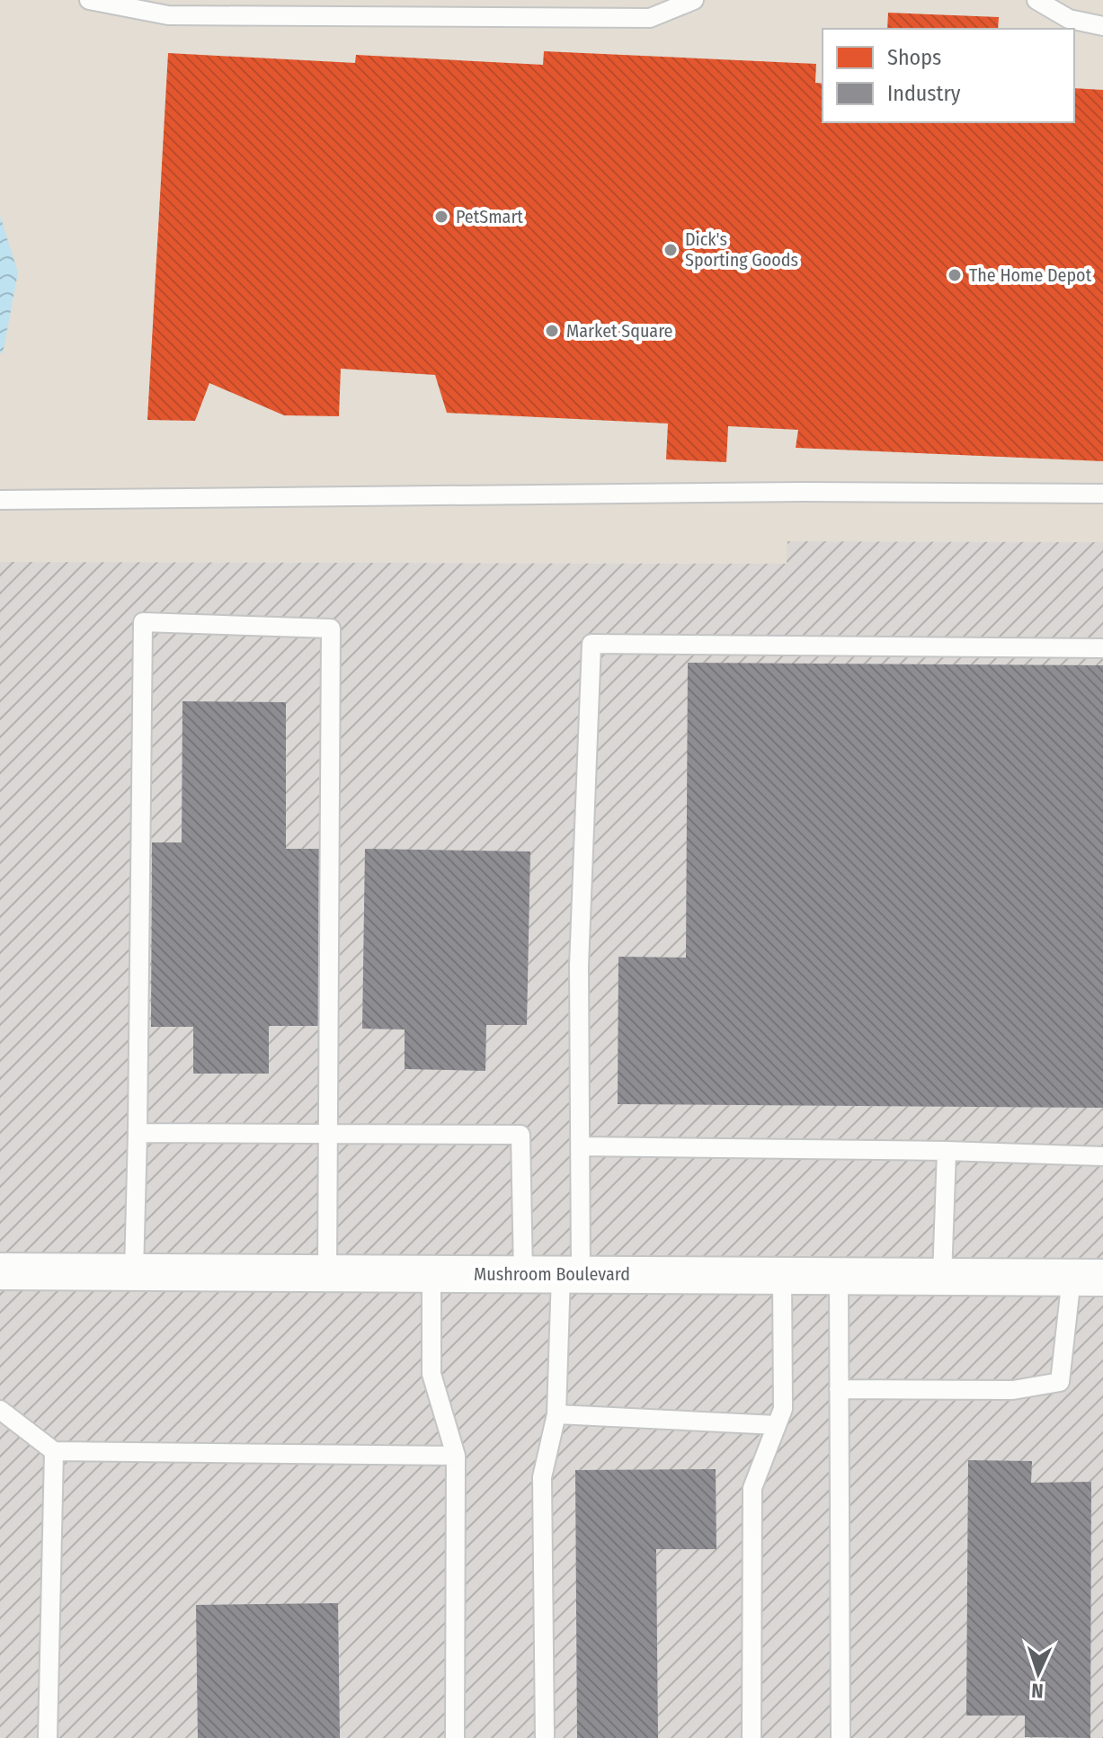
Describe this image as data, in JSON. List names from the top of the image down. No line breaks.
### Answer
{"streets":{"street":["Mushroom Boulevard"]},"places":["PetSmart","Dick's Sporting Goods","The Home Depot","Market Square"],"legend":["Shops","Industry"],"north":"bottom"}
